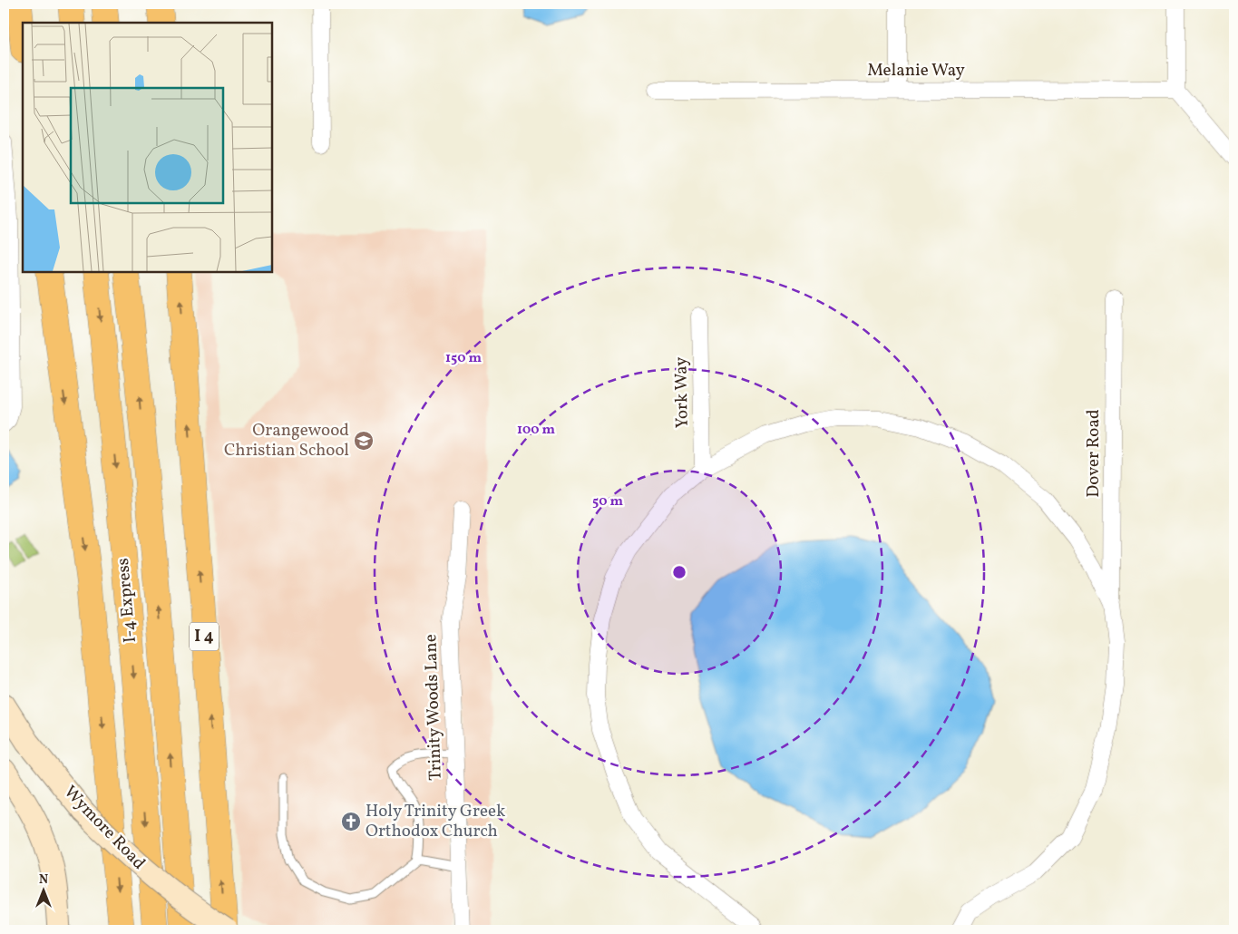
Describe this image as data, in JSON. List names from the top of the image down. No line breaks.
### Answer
{"streets":{"highway":["I-4 Express","I 4"],"main road":["Wymore Road"],"street":["Melanie Way","York Way","Dover Road","Trinity Woods Lane"]},"crossings":[["I 4","Wymore Road"]],"places":{"school or university":["Orangewood Christian School"],"church":["Holy Trinity Greek Orthodox Church"]},"north":"top","rings":["150 m","100 m","50 m"]}
